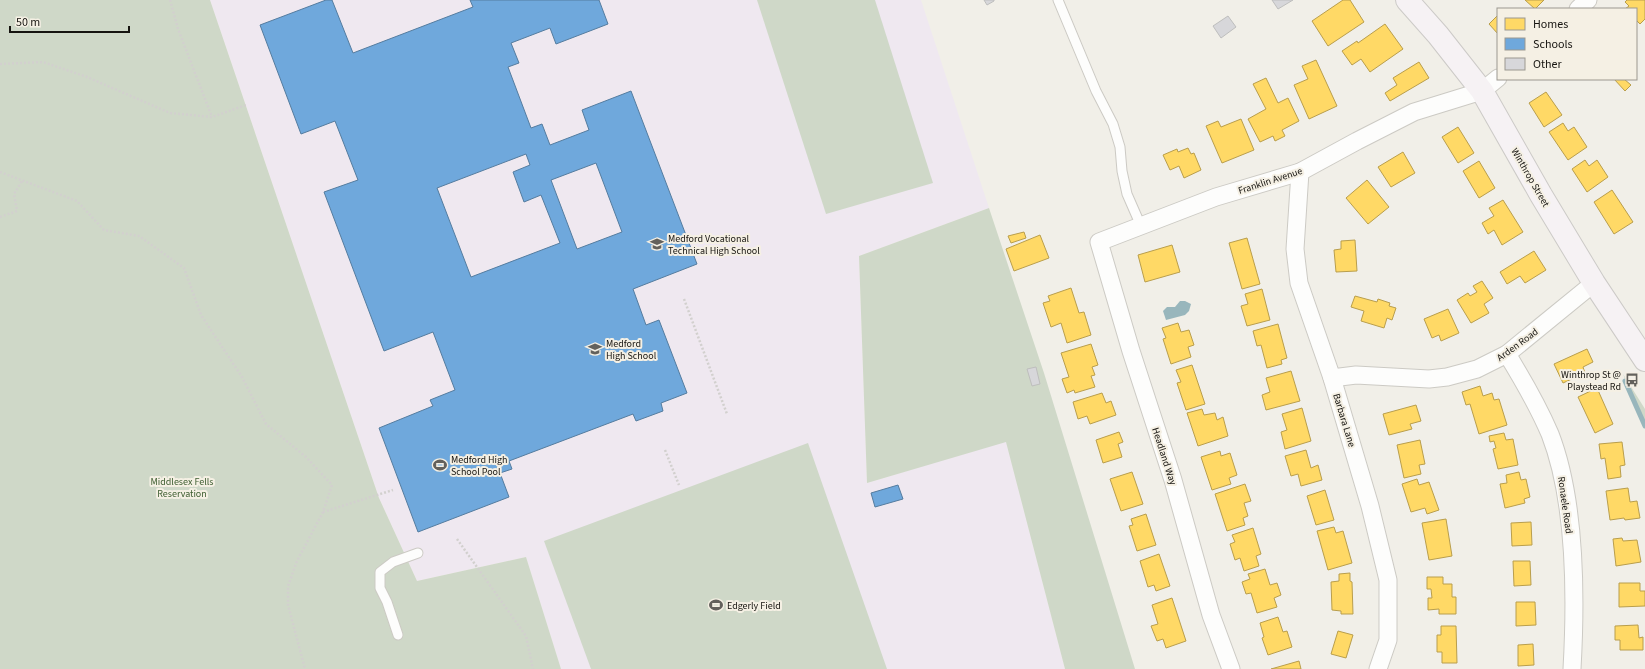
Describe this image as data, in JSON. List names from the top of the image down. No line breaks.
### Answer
{"streets":{"main road":["Winthrop Street"],"street":["Franklin Avenue","Arden Road","Barbara Lane","Headland Way","Ronaele Road"]},"crossings":[["Winthrop Street","Franklin Avenue"],["Winthrop Street","Arden Road"],["Franklin Avenue","Barbara Lane"],["Franklin Avenue","Headland Way"],["Arden Road","Barbara Lane"],["Arden Road","Ronaele Road"]],"parks":["Middlesex Fells Reservation"],"places":{"school or university":["Medford Vocational Technical High School","Medford High School"],"bus stop":["Winthrop St @ Playstead Rd"],"sports":["Medford High School Pool","Edgerly Field"]},"legend":["Homes","Schools","Other"],"scale_bar":"50 m"}
